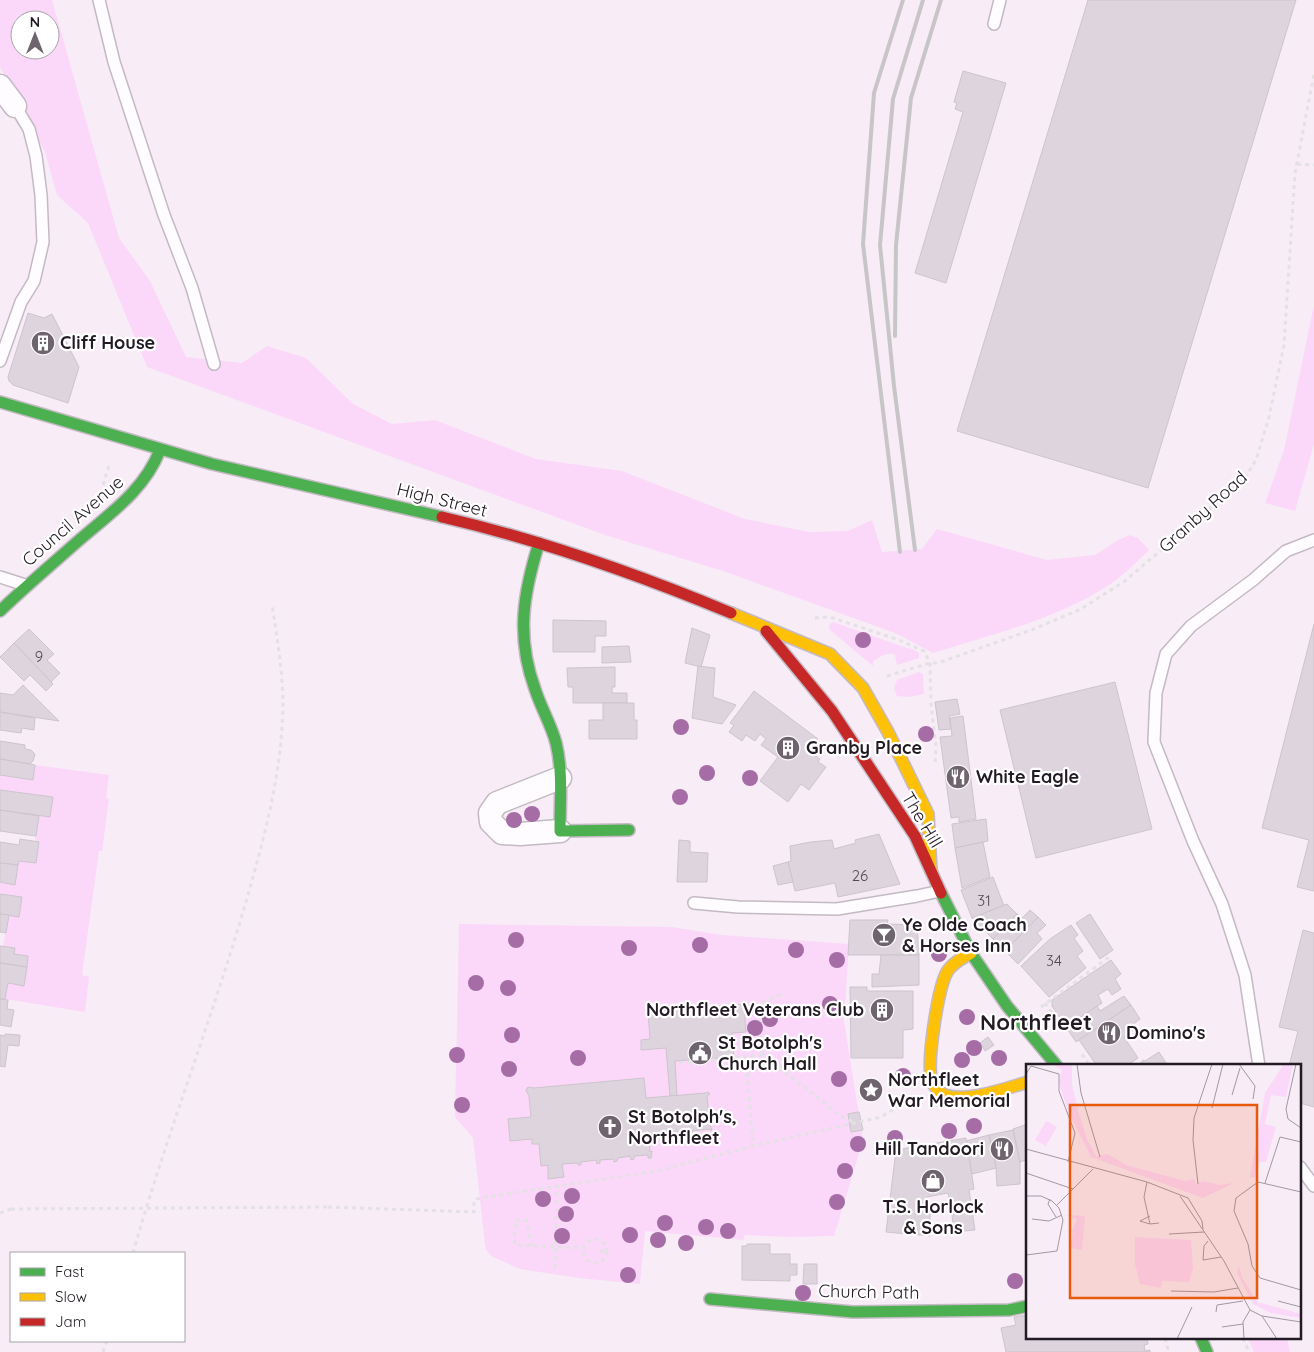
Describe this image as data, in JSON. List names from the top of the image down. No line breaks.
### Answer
{"streets":{"main road":["High Street","Council Avenue","The Hill","Church Path"],"path":["Granby Road"]},"crossings":[["High Street","Council Avenue"],["High Street","The Hill"]],"districts":["Northfleet"],"places":{"building":["Cliff House","Granby Place","Northfleet Veterans Club"],"restaurant":["White Eagle","Domino's","Hill Tandoori"],"bar":["Ye Olde Coach & Horses Inn"],"public building":["St Botolph's Church Hall"],"place":["Northfleet War Memorial"],"church":["St Botolph's, Northfleet"],"shop":["T.S. Horlock & Sons"]},"house_numbers":["9","26","31","34"],"legend":["Fast","Slow","Jam"],"north":"top"}
